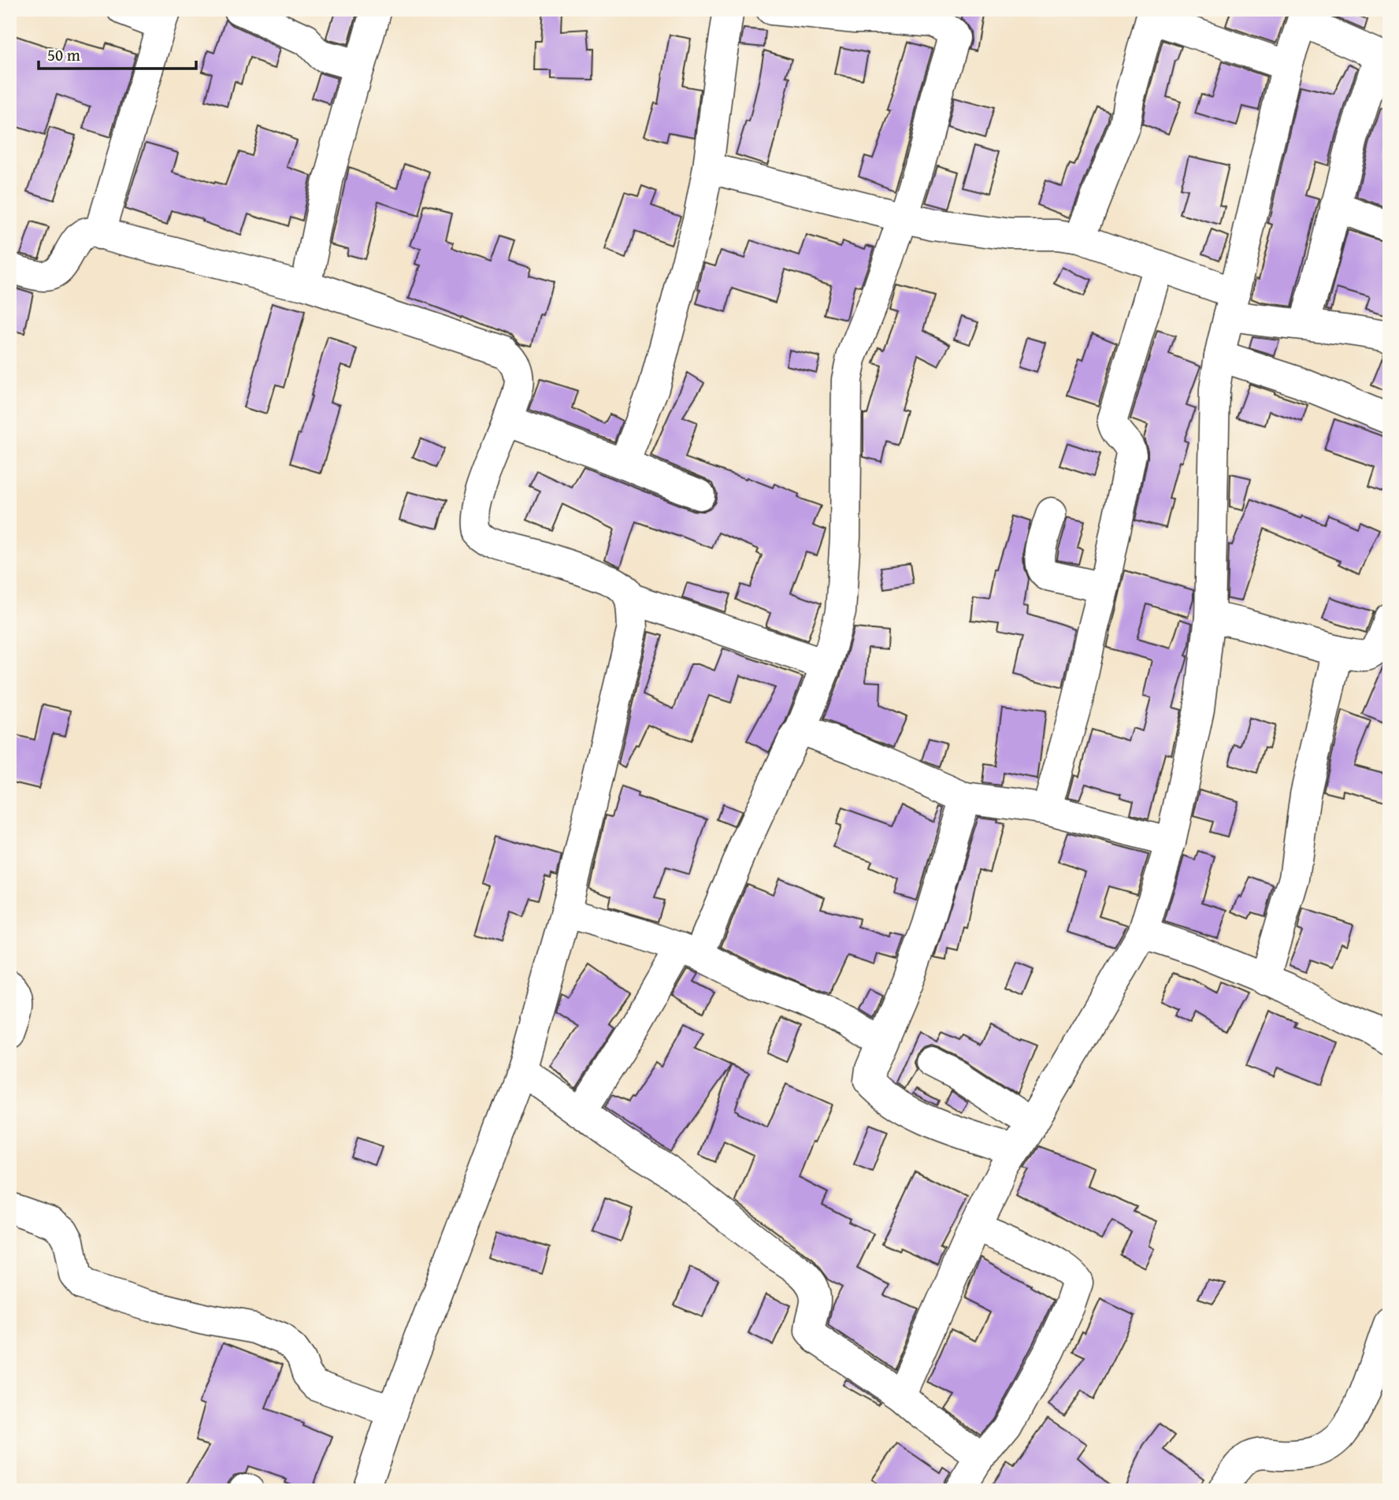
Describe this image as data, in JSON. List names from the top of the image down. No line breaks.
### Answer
{"scale_bar":"50 m"}
